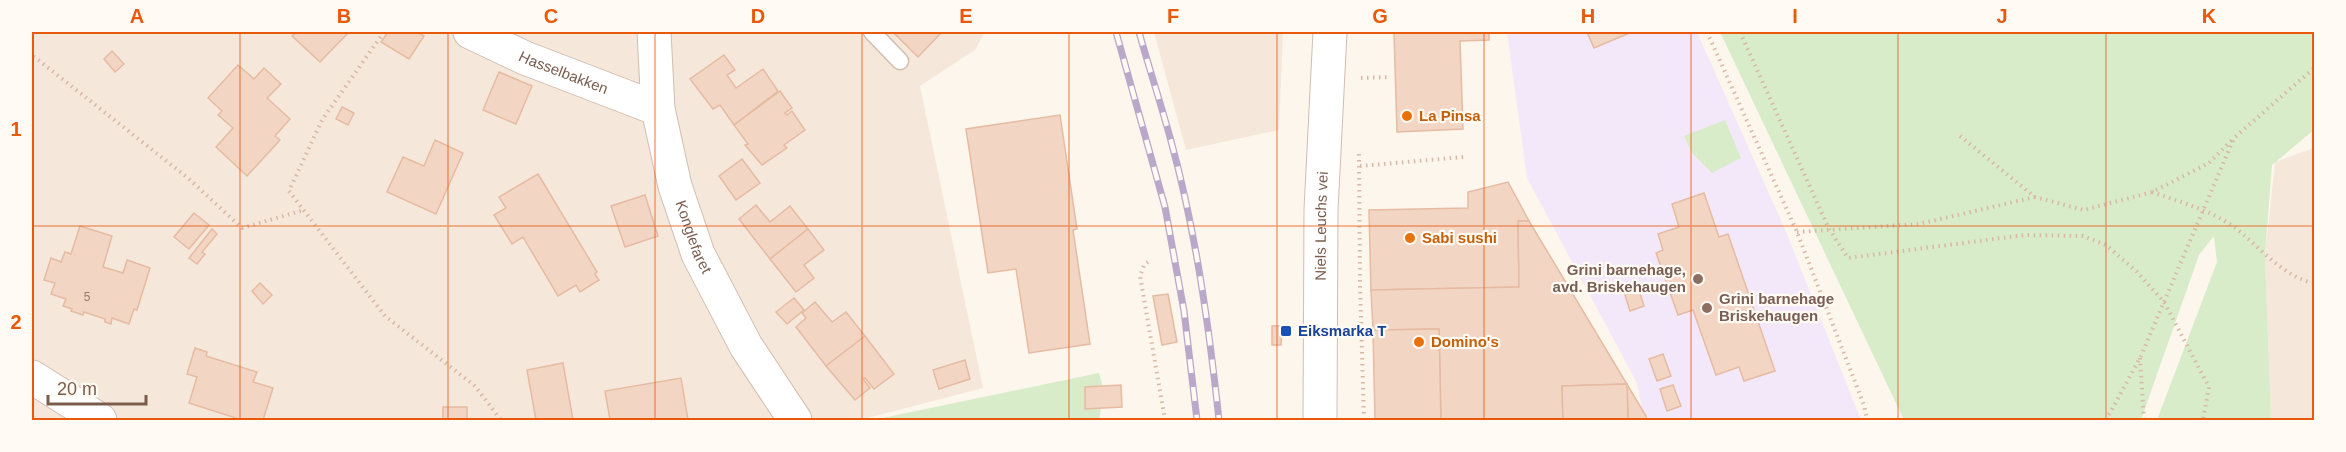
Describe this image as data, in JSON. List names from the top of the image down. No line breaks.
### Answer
{"streets":{"street":["Hasselbakken","Niels Leuchs vei","Konglefaret"]},"crossings":[["Hasselbakken","Konglefaret"]],"places":{"other":["La Pinsa","Sabi sushi","Grini barnehage, avd. Briskehaugen","Grini barnehage Briskehaugen","Domino's"],"transit":["Eiksmarka T"]},"house_numbers":["5"],"scale_bar":"20 m","grid":{"columns":["A","B","C","D","E","F","G","H","I","J","K"],"rows":["1","2"]}}
